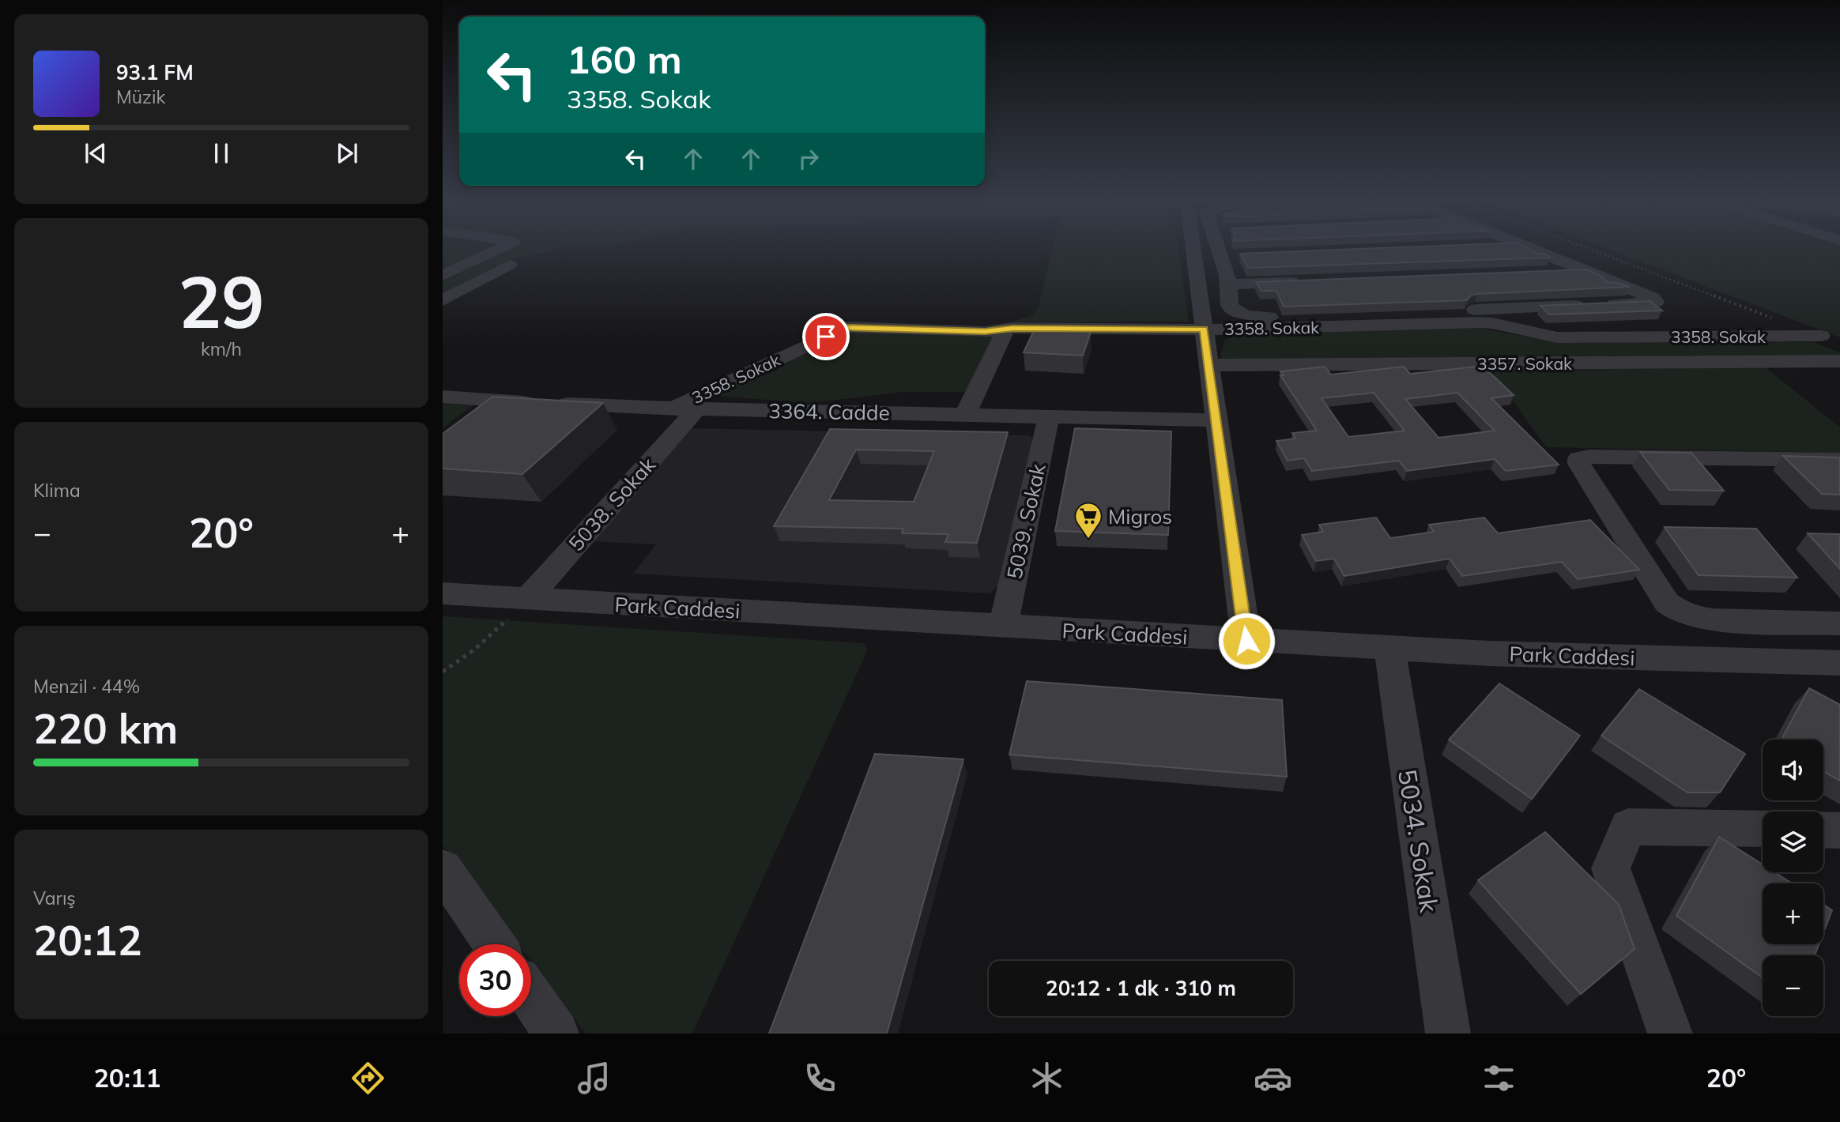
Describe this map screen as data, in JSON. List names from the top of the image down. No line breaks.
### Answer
{"streets":{"street":["3358. Sokak","3357. Sokak","3364. Cadde","5038. Sokak","5039. Sokak","Park Caddesi","5034. Sokak"]},"crossings":[["3358. Sokak","3364. Cadde"],["3358. Sokak","5038. Sokak"],["3364. Cadde","5038. Sokak"],["3364. Cadde","5039. Sokak"],["5038. Sokak","Park Caddesi"],["5039. Sokak","Park Caddesi"],["Park Caddesi","5034. Sokak"]],"places":{"supermarket":["Migros"]},"page":{"turn":["160 m","3358. Sokak"],"song":["93.1 FM","Müzik"],"tile":[["29","km/h"],"Klima",["Menzil · 44%","220 km"],["Varış","20:12"]],"heat":["−","20°","+"],"map_buttons":["+","−"],"limit":"30","trip":"20:12 · 1 dk · 310 m","tabs":["20:11","20°"]}}
